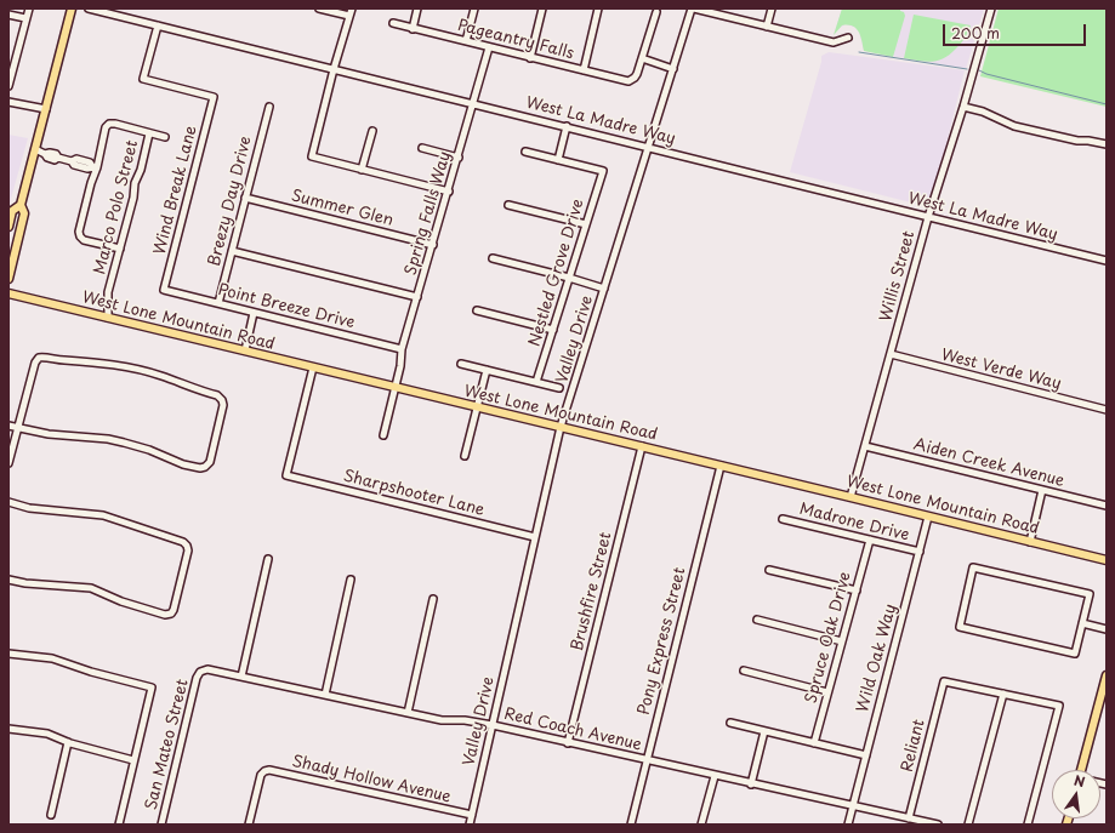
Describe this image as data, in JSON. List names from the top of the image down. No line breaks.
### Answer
{"streets":{"main road":["West Lone Mountain Road"],"street":["Pageantry Falls","West La Madre Way","Wind Break Lane","Breezy Day Drive","Marco Polo Street","Summer Glen","Spring Falls Way","Nestled Grove Drive","Willis Street","Point Breeze Drive","Valley Drive","West Verde Way","Aiden Creek Avenue","Sharpshooter Lane","Madrone Drive","Brushfire Street","Spruce Oak Drive","Pony Express Street","Wild Oak Way","Red Coach Avenue","San Mateo Street","Reliant","Shady Hollow Avenue"]},"crossings":[["Pageantry Falls","Spring Falls Way"],["West La Madre Way","Wind Break Lane"],["West La Madre Way","Spring Falls Way"],["West La Madre Way","Willis Street"],["West La Madre Way","Valley Drive"],["Wind Break Lane","Point Breeze Drive"],["Breezy Day Drive","Summer Glen"],["Breezy Day Drive","Point Breeze Drive"],["Marco Polo Street","West Lone Mountain Road"],["Summer Glen","Spring Falls Way"],["Spring Falls Way","Point Breeze Drive"],["Spring Falls Way","West Lone Mountain Road"],["Willis Street","West Lone Mountain Road"],["Willis Street","West Verde Way"],["Willis Street","Aiden Creek Avenue"],["West Lone Mountain Road","Valley Drive"],["West Lone Mountain Road","Sharpshooter Lane"],["West Lone Mountain Road","Brushfire Street"],["West Lone Mountain Road","Pony Express Street"],["West Lone Mountain Road","Wild Oak Way"],["Valley Drive","Sharpshooter Lane"],["Valley Drive","Red Coach Avenue"],["Valley Drive","Shady Hollow Avenue"],["Madrone Drive","Spruce Oak Drive"],["Madrone Drive","Wild Oak Way"],["Brushfire Street","Red Coach Avenue"],["Pony Express Street","Red Coach Avenue"],["Wild Oak Way","Red Coach Avenue"],["Red Coach Avenue","San Mateo Street"],["Red Coach Avenue","Reliant"]],"scale_bar":"200 m","north":"top"}
